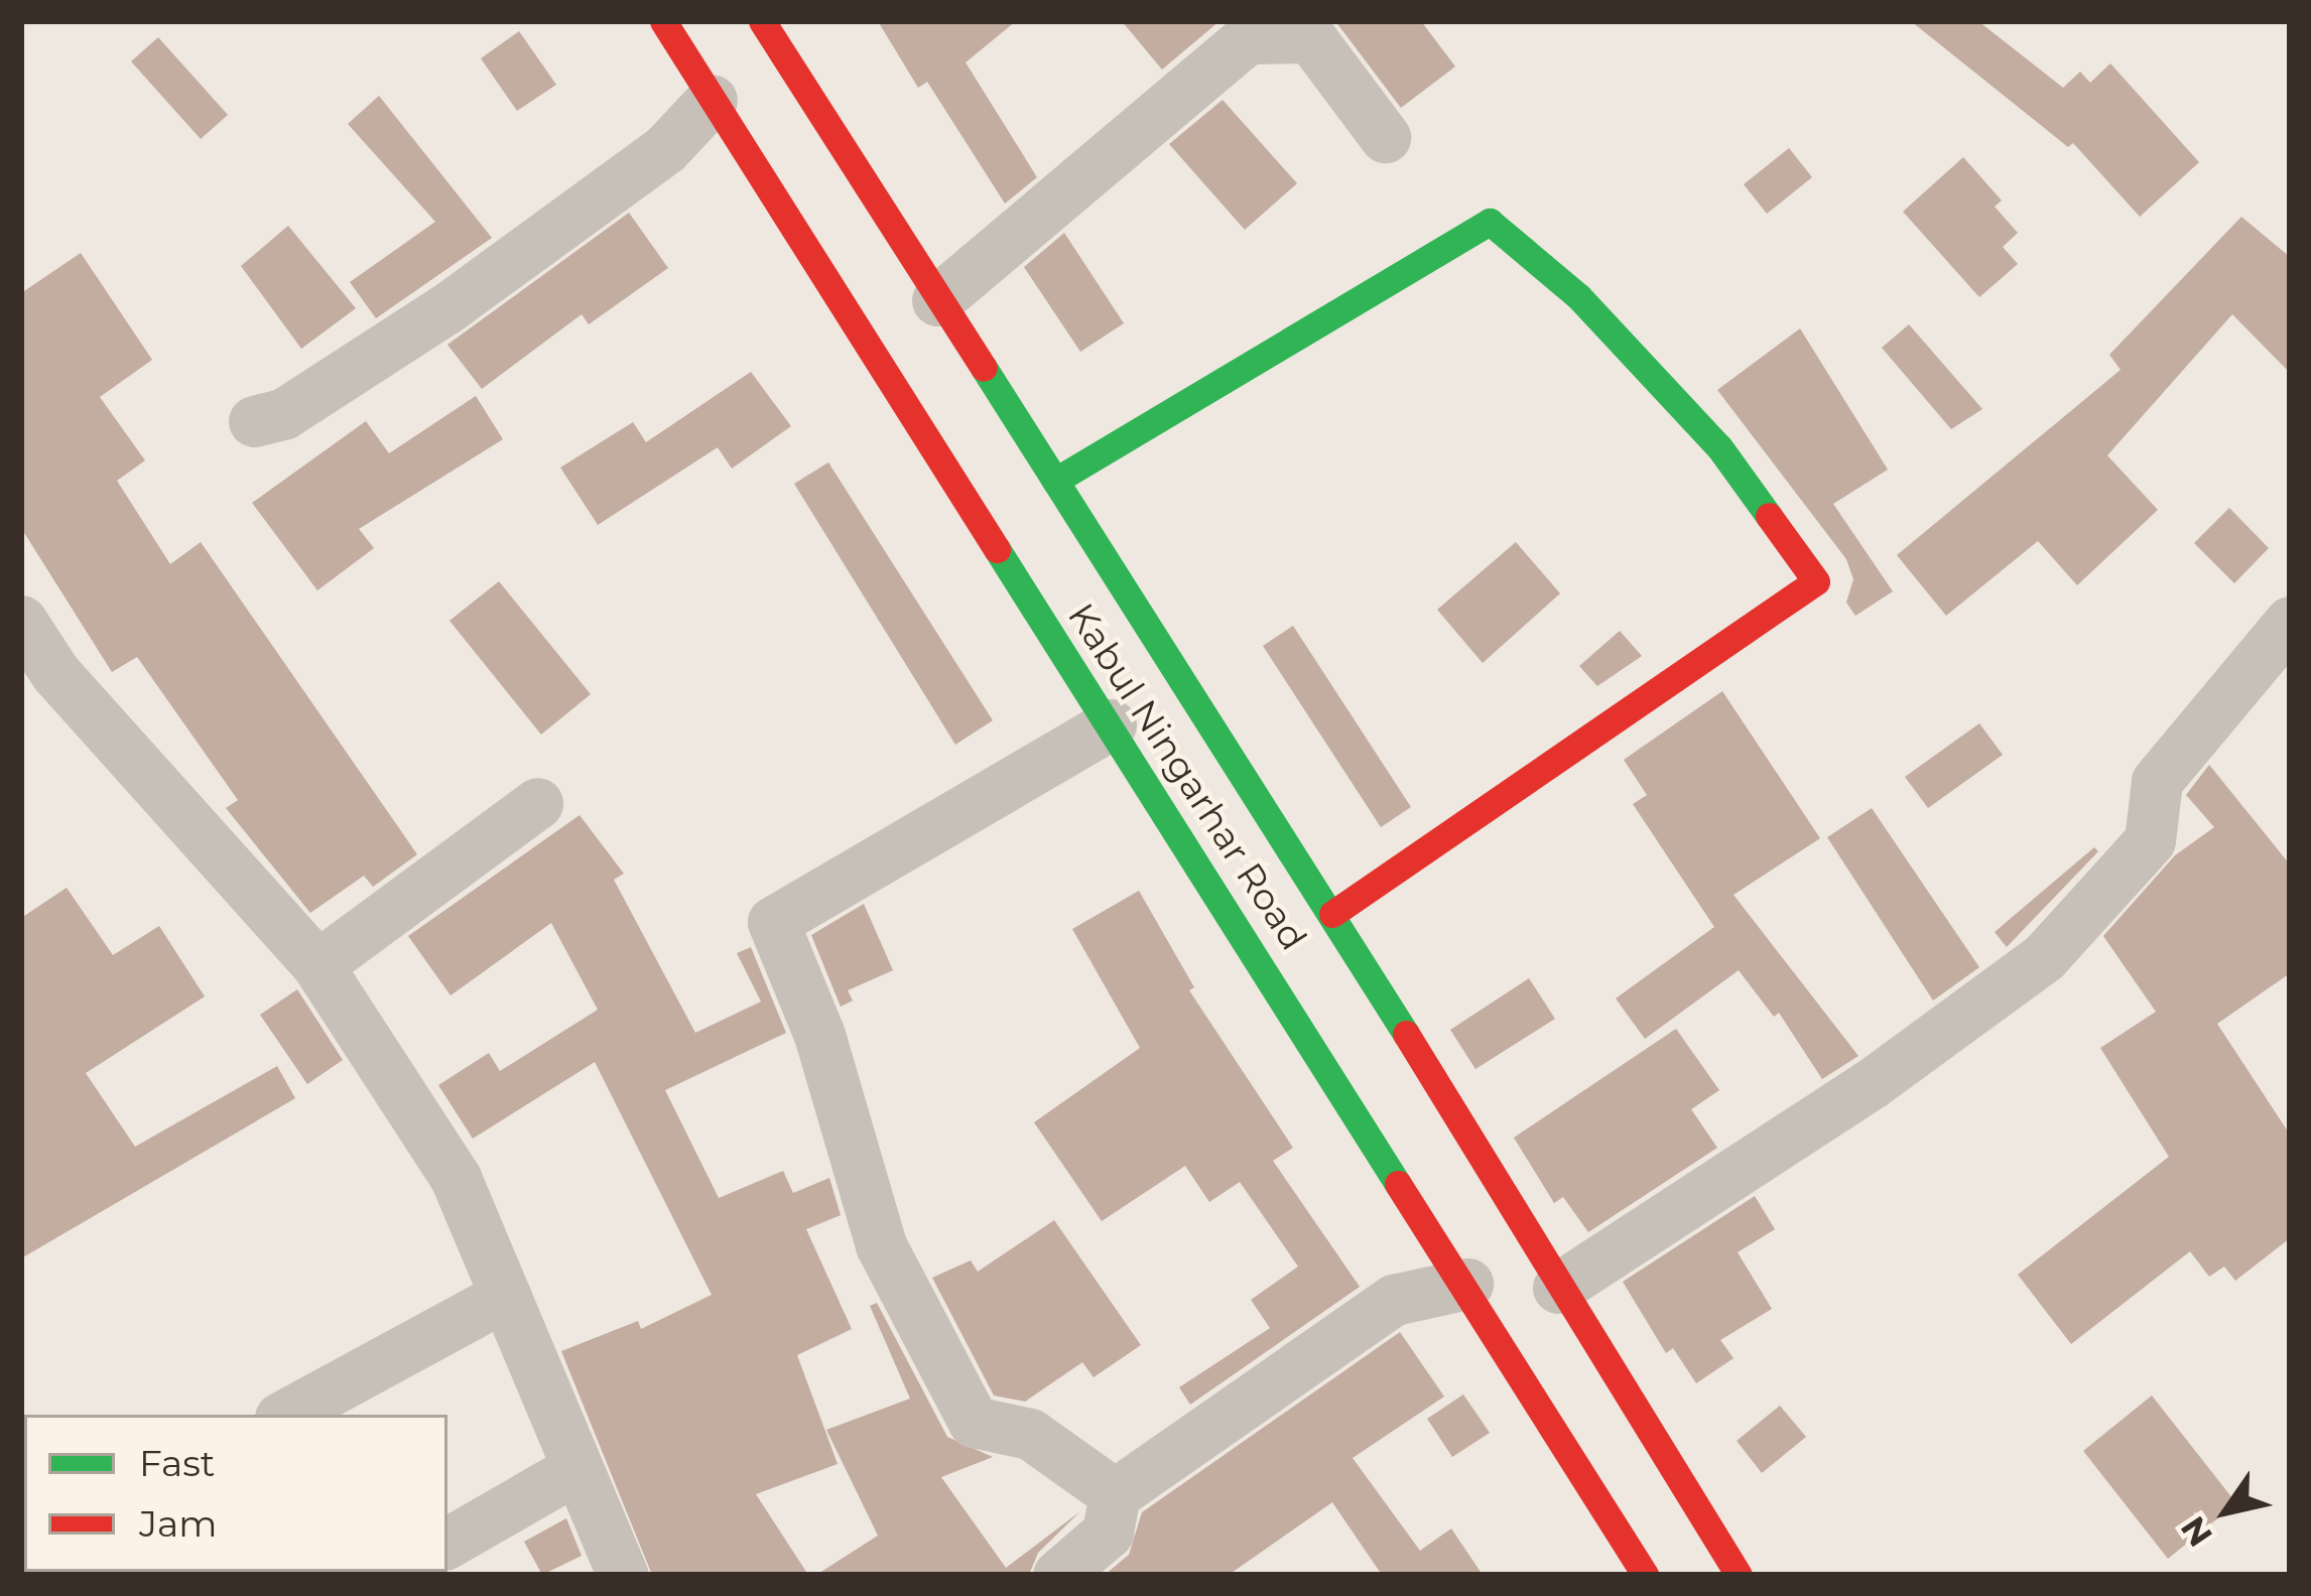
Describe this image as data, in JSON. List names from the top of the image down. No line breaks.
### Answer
{"streets":{"main road":["Kabul Ningarhar Road"]},"legend":["Fast","Jam"],"north":"bottom left"}
